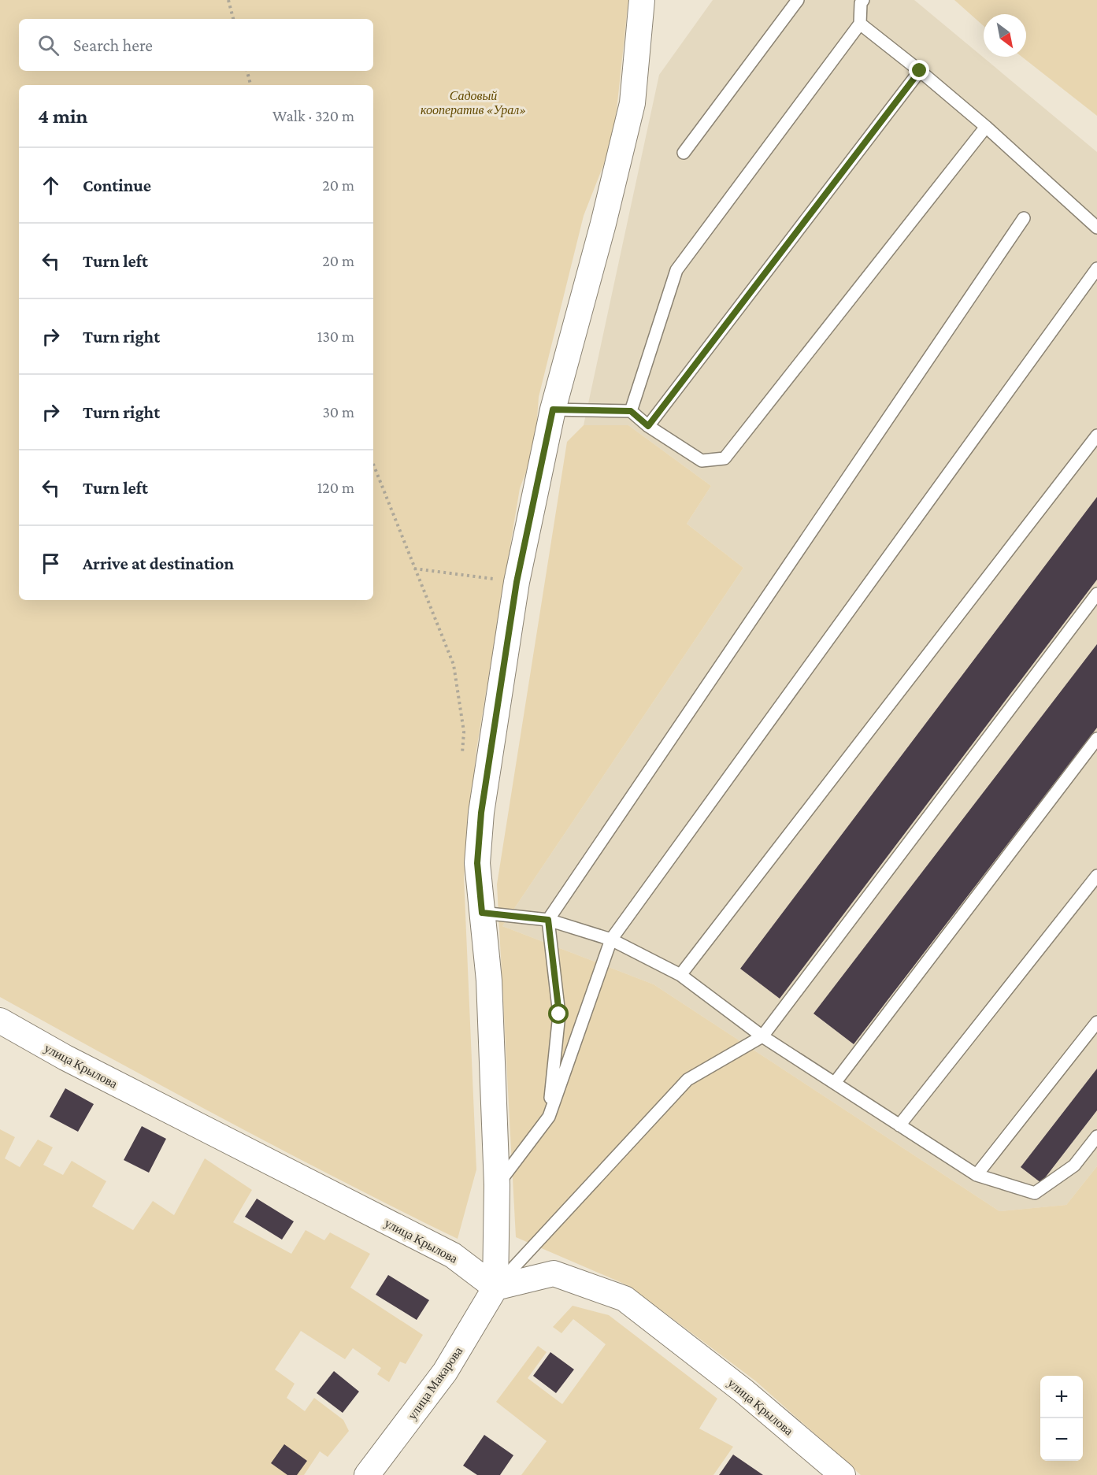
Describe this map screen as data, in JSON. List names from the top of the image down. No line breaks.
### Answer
{"streets":{"street":["улица Крылова","улица Макарова"]},"crossings":[["улица Крылова","улица Макарова"]],"parks":["Садовый кооператив «Урал»"],"north":"bottom right","page":{"search":"Search here","heading":["4 min","Walk · 320 m"],"list":[["Continue","20 m"],["Turn left","20 m"],["Turn right","130 m"],["Turn right","30 m"],["Turn left","120 m"],"Arrive at destination"],"map_buttons":["+","−"]}}
